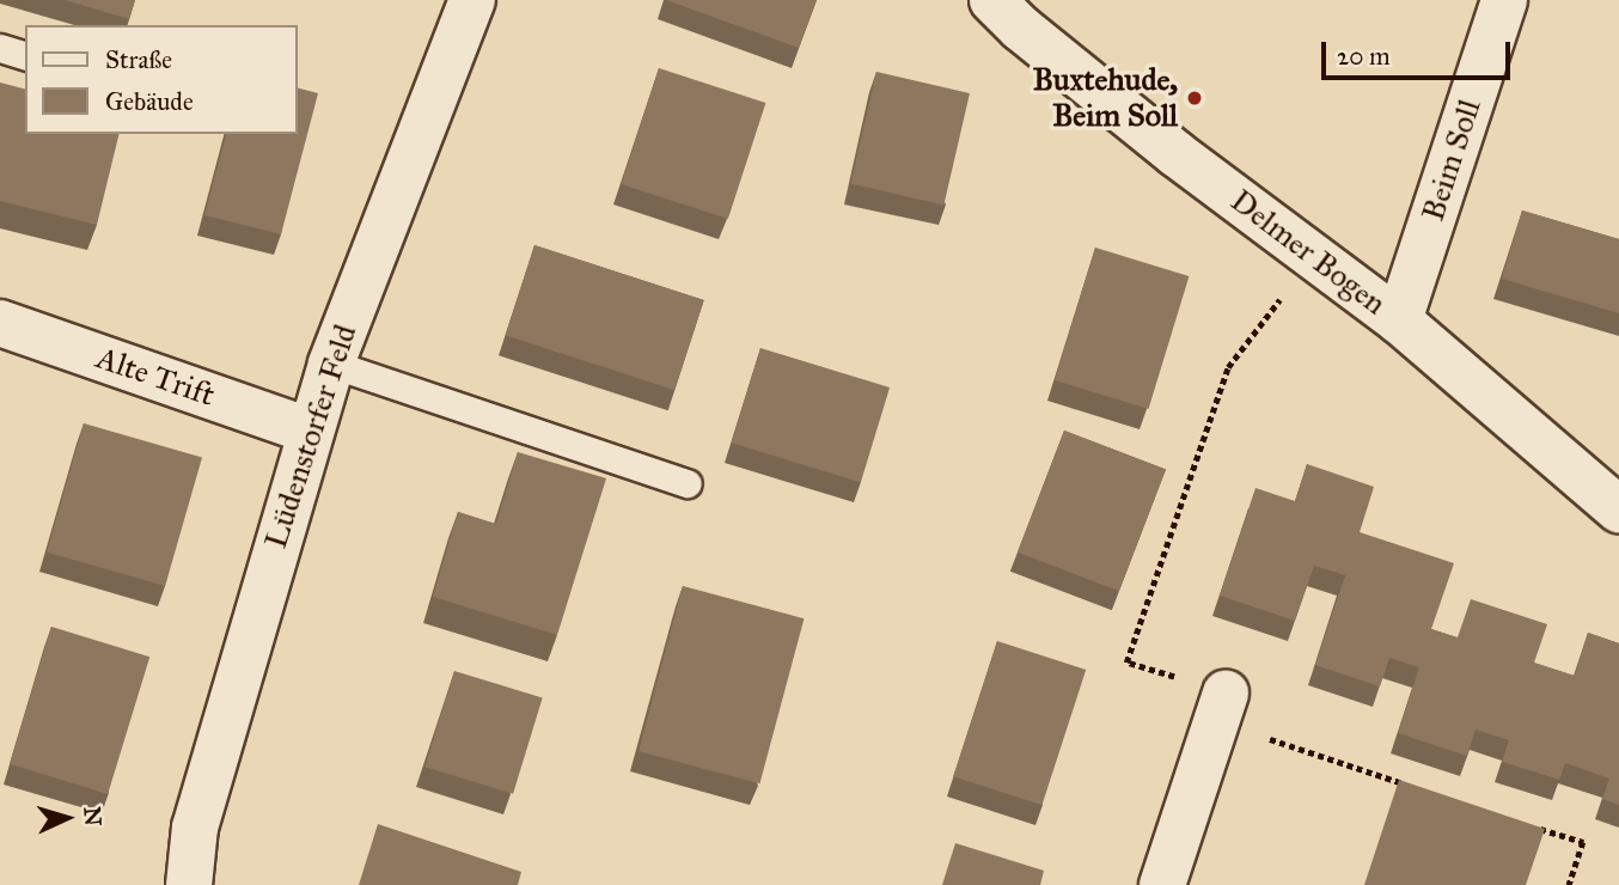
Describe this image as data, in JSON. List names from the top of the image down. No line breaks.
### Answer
{"streets":{"street":["Beim Soll","Delmer Bogen","Alte Trift","Lüdenstorfer Feld"]},"crossings":[["Beim Soll","Delmer Bogen"],["Alte Trift","Lüdenstorfer Feld"]],"places":["Buxtehude, Beim Soll"],"legend":["Straße","Gebäude"],"scale_bar":"20 m","north":"right"}
